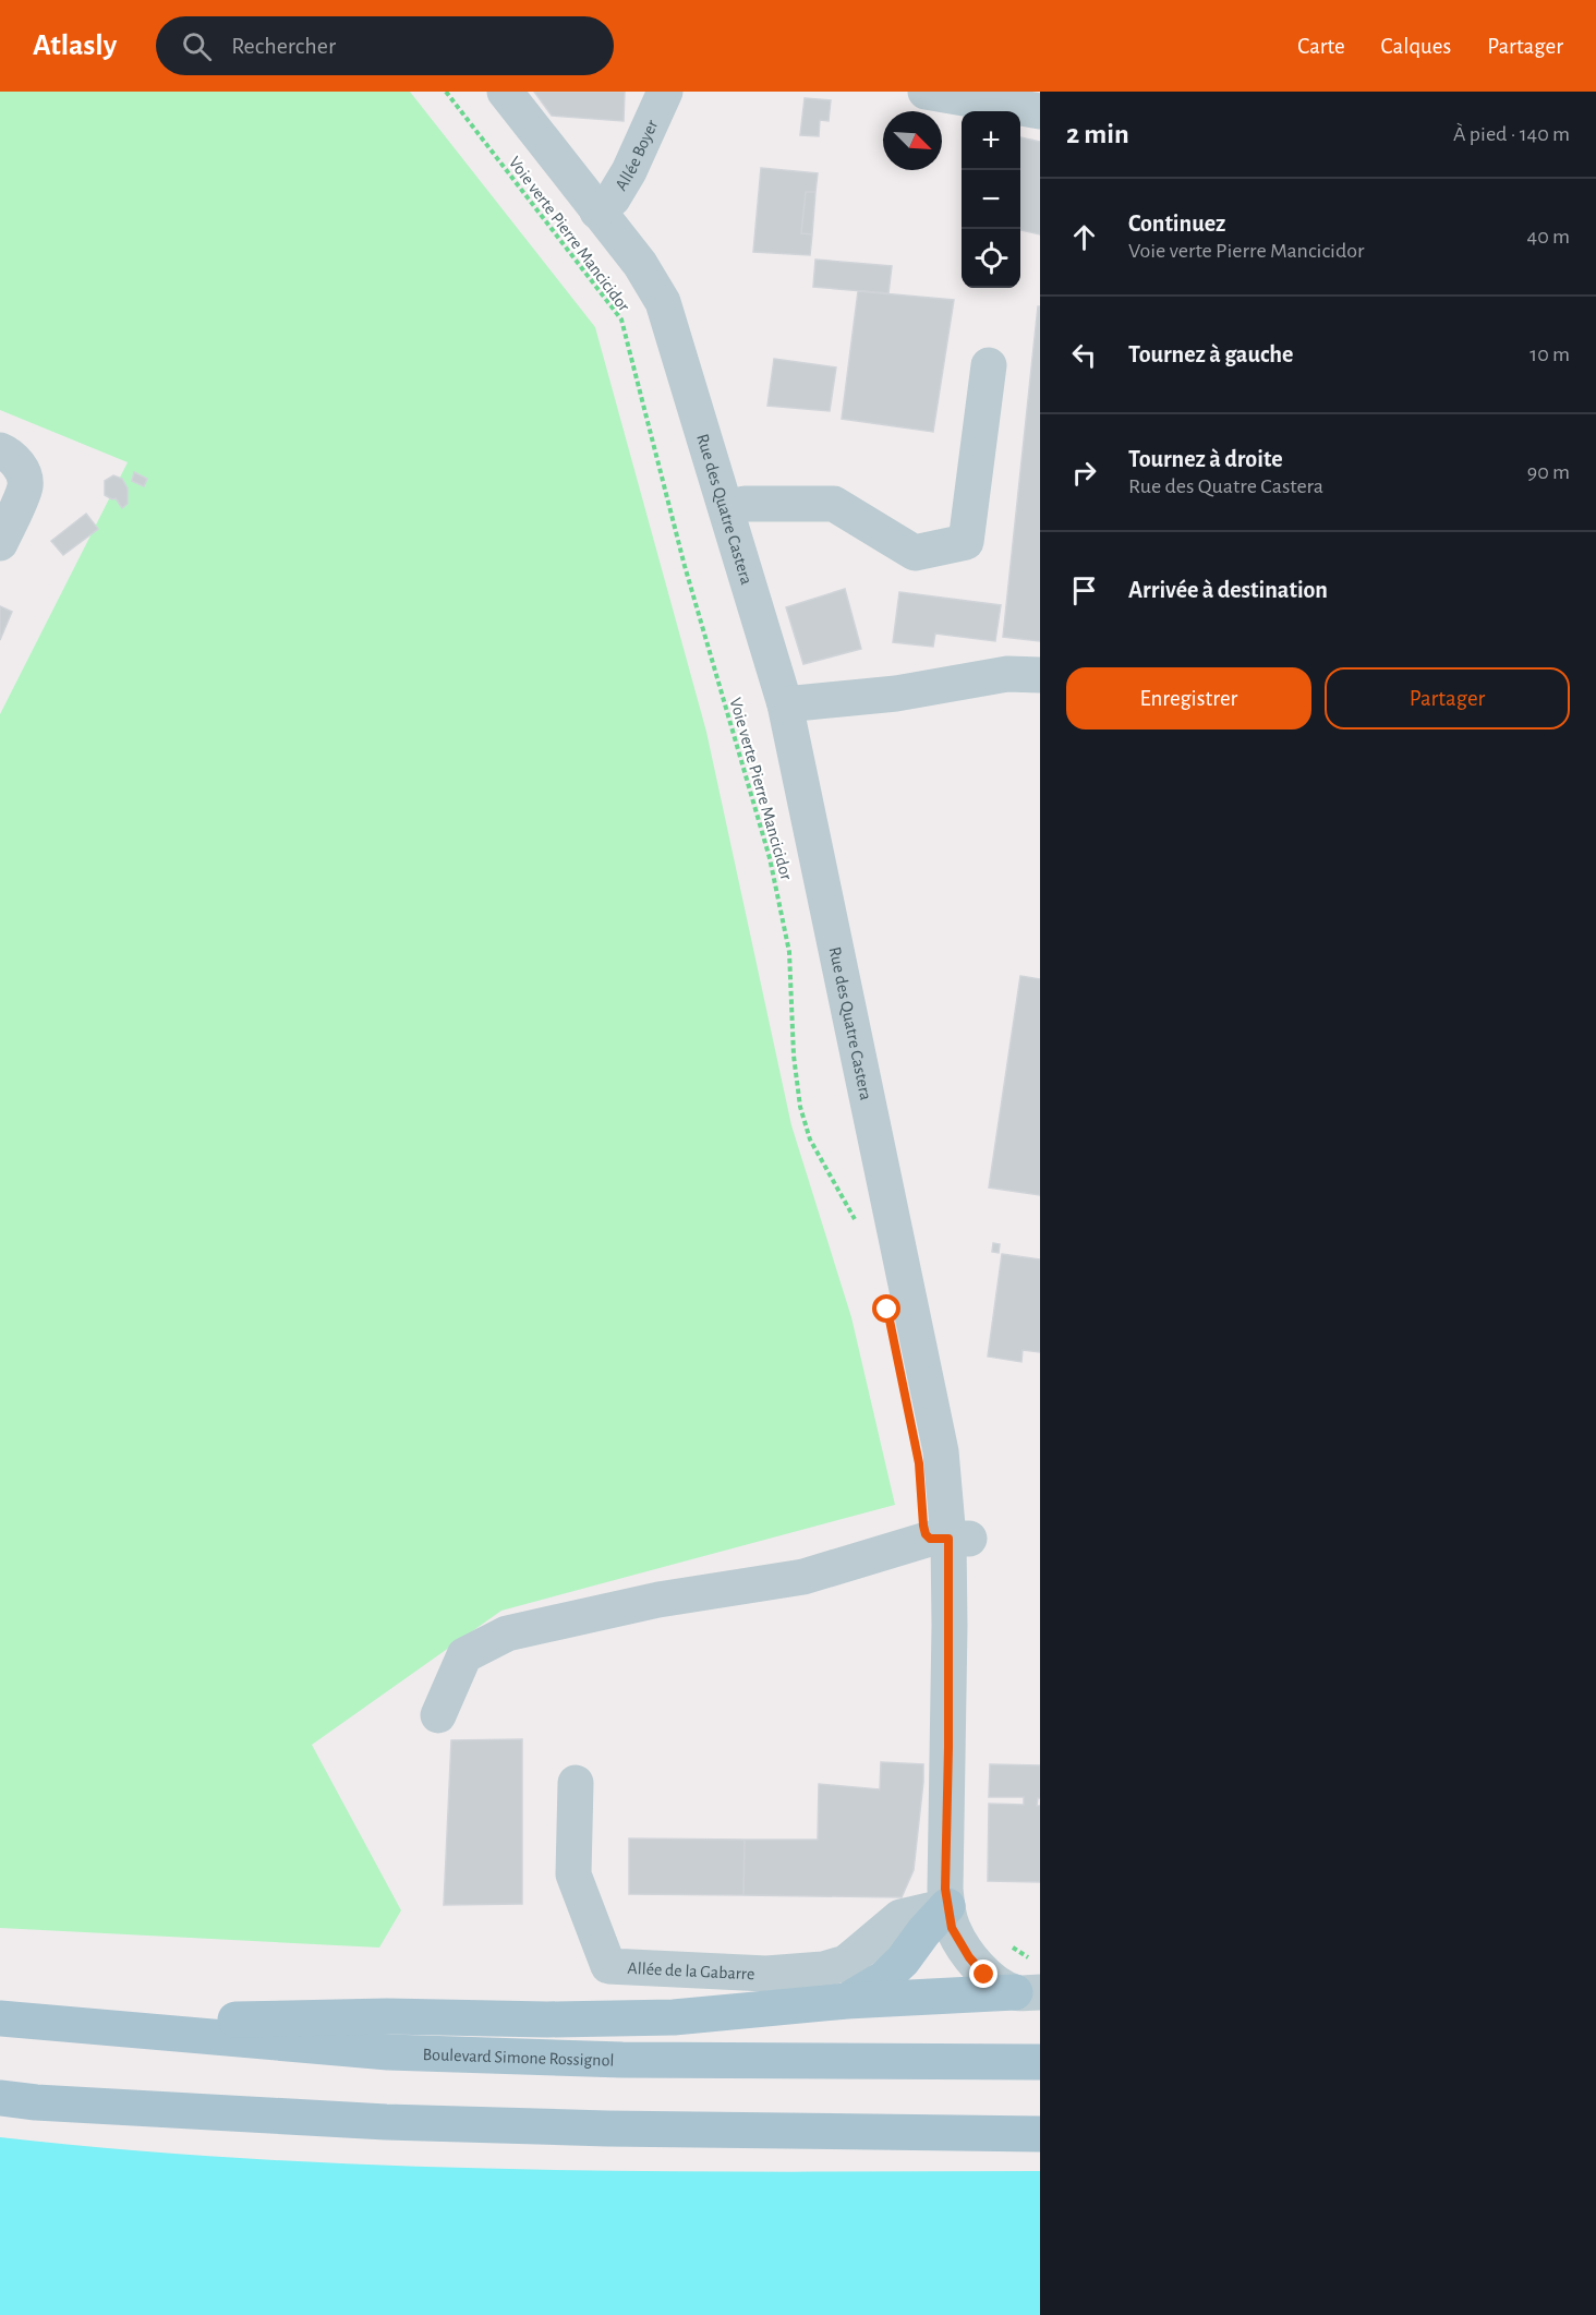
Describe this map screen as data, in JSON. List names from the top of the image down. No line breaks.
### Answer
{"streets":{"main road":["Boulevard Simone Rossignol"],"street":["Allée Boyer","Rue des Quatre Castera","Allée de la Gabarre"],"path":["Voie verte Pierre Mancicidor"]},"crossings":[["Allée Boyer","Rue des Quatre Castera"],["Rue des Quatre Castera","Allée de la Gabarre"]],"north":"bottom right","page":{"header":"Atlasly","search":"Rechercher","nav":["Carte","Calques","Partager"],"heading":["2 min","À pied · 140 m"],"map_buttons":["+","−"],"list":[["Continuez","Voie verte Pierre Mancicidor","40 m"],["Tournez à gauche","10 m"],["Tournez à droite","Rue des Quatre Castera","90 m"],"Arrivée à destination"],"buttons":["Enregistrer","Partager"]}}
